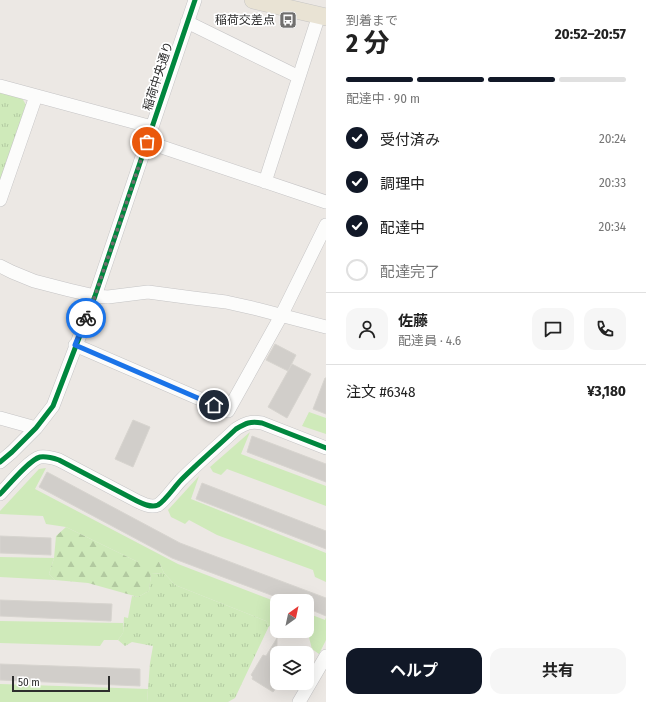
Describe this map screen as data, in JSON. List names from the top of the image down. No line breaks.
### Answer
{"streets":{"street":["稲荷中央通り"]},"places":{"bus stop":["稲荷交差点"]},"scale_bar":"50 m","north":"top right","page":{"heading":["2 分","到着まで","20:52–20:57"],"panel":["佐藤","配達員 · 4.6","注文 #6348","¥3,180"],"bar":"配達中 · 90 m","list":[["受付済み","20:24"],["調理中","20:33"],["配達中","20:34"],"配達完了"],"buttons":["ヘルプ","共有"],"scale":"50 m"}}
